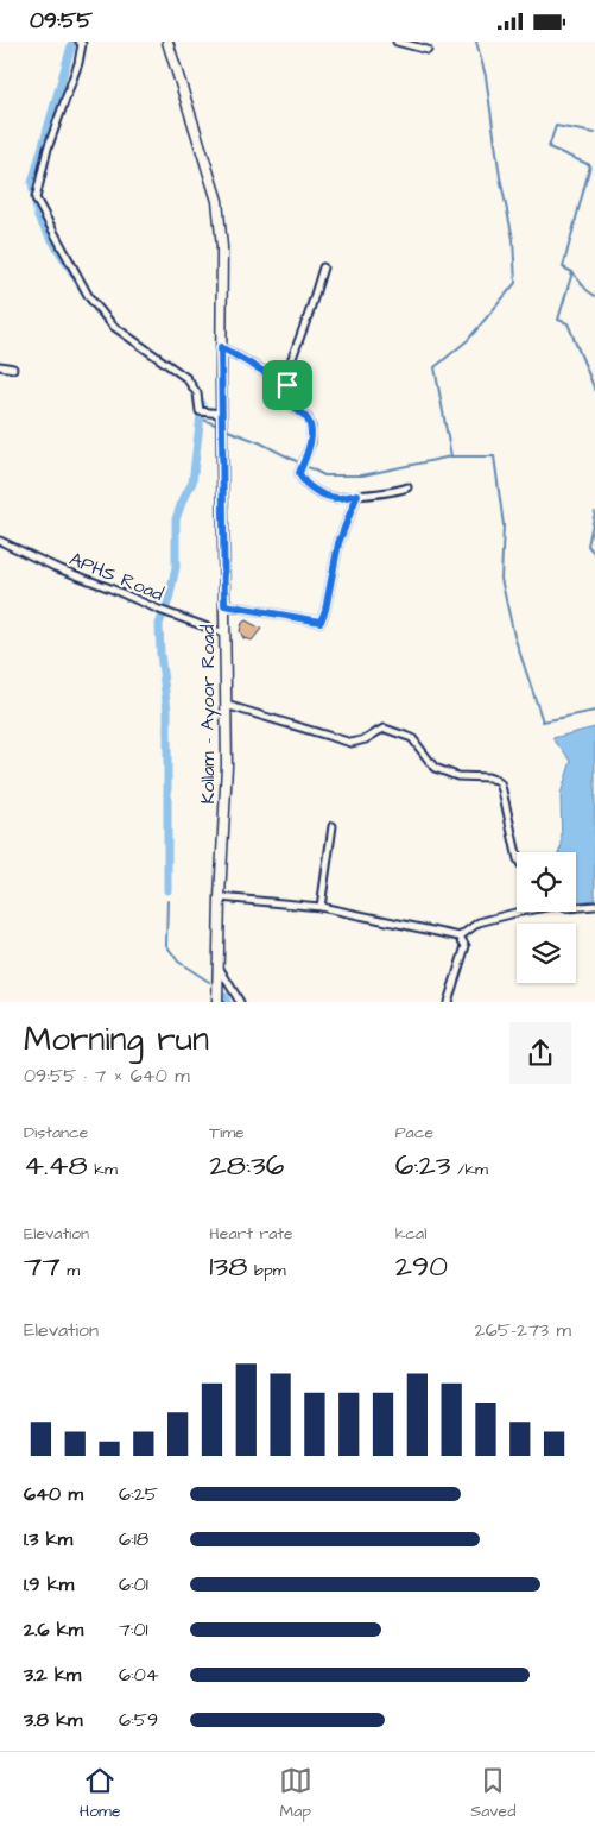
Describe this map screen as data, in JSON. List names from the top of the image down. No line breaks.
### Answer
{"streets":{"main road":["Kollam - Ayoor Road"],"street":["APHS Road"]},"crossings":[["APHS Road","Kollam - Ayoor Road"]],"page":{"status":"09:55","heading":["Morning run","09:55 · 7 × 640 m"],"stats":[["Distance","4.48 km"],["Time","28:36"],["Pace","6:23 /km"],["Elevation","77 m"],["Heart rate","138 bpm"],["kcal","290"]],"chart":["Elevation","265–273 m"],"list":[{"name":"640 m","note":"6:25"},{"name":"1.3 km","note":"6:18"},{"name":"1.9 km","note":"6:01"},{"name":"2.6 km","note":"7:01"},{"name":"3.2 km","note":"6:04"},{"name":"3.8 km","note":"6:59"}],"tabs":["Home","Map","Saved"]}}
